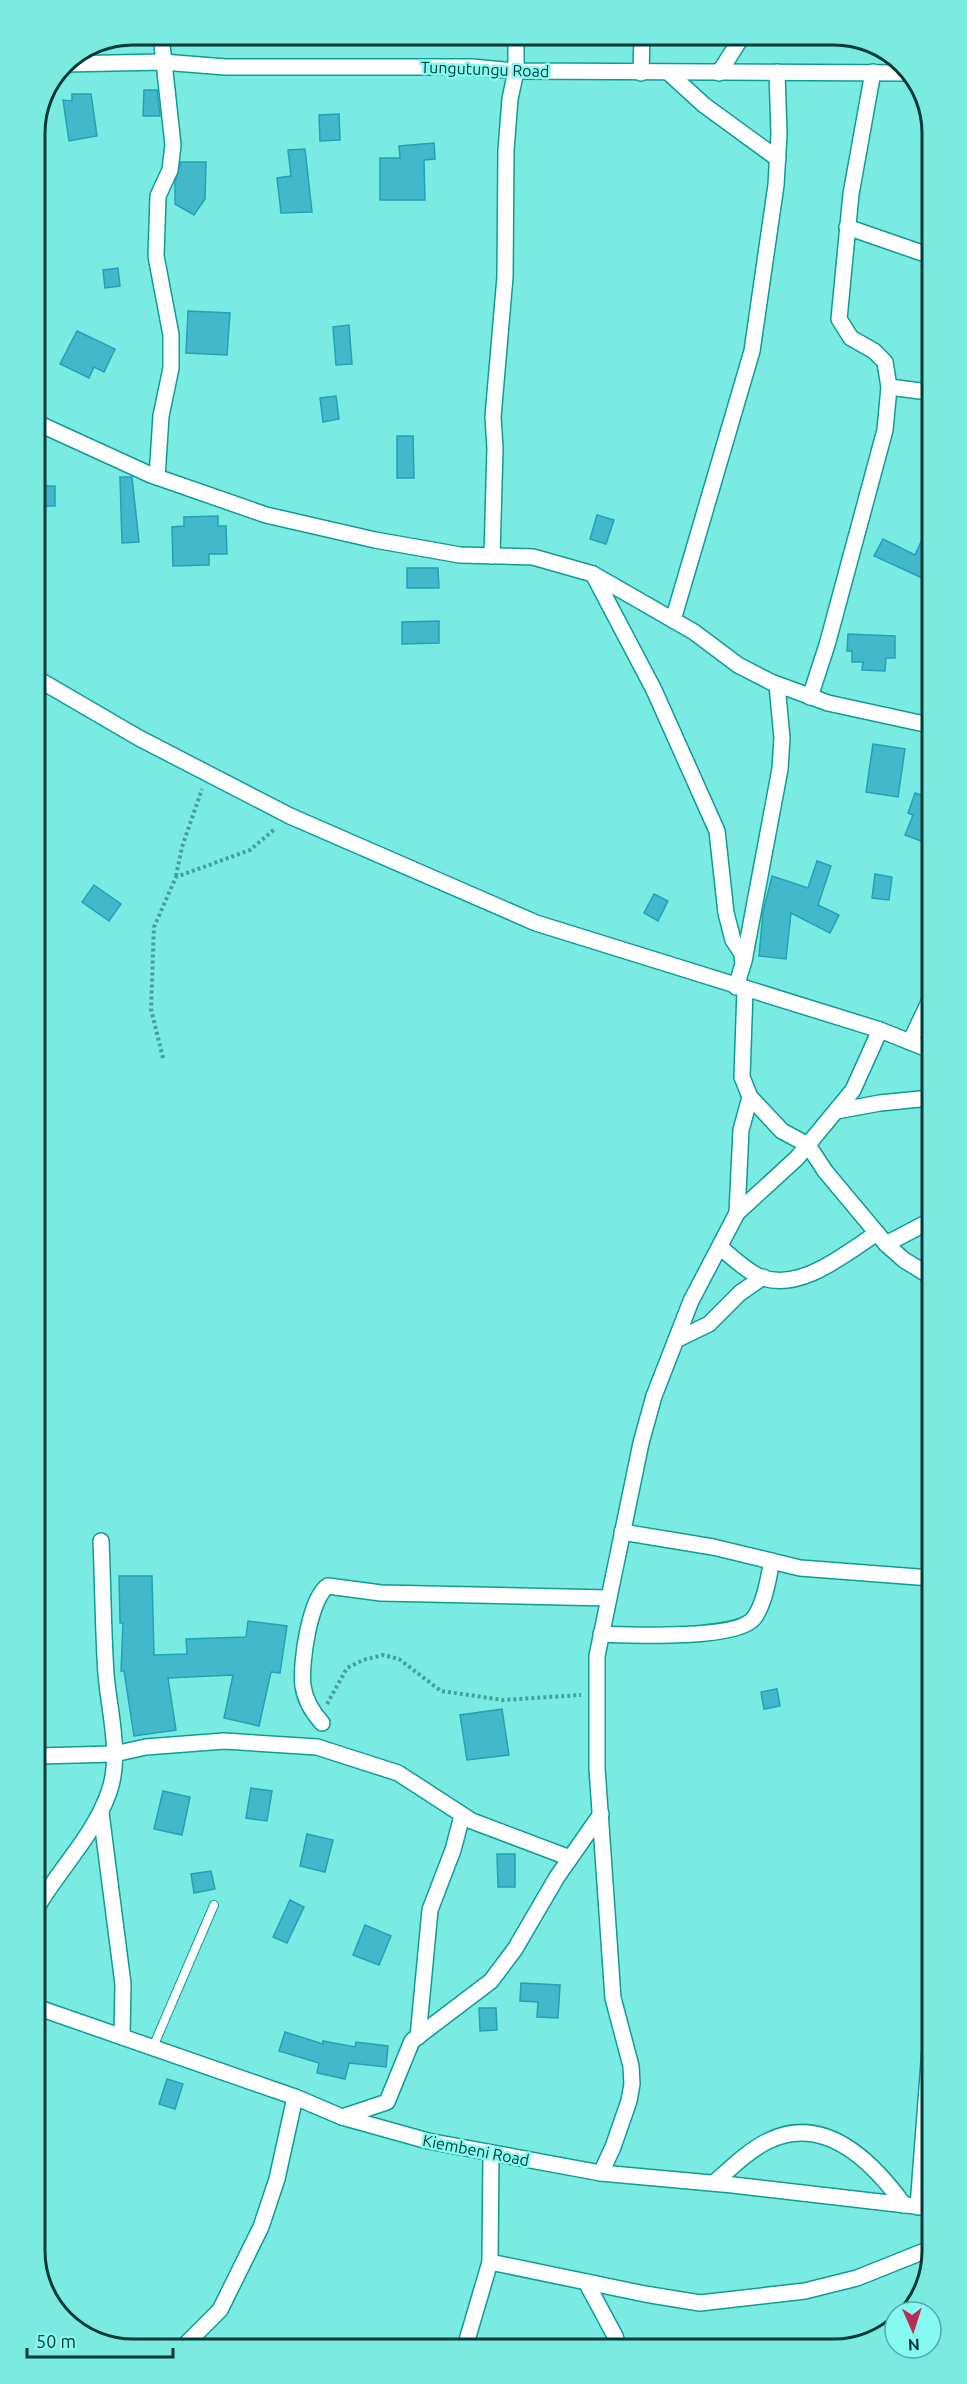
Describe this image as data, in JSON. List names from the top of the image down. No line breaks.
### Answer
{"streets":{"street":["Tungutungu Road","Kiembeni Road"]},"scale_bar":"50 m","north":"bottom"}
